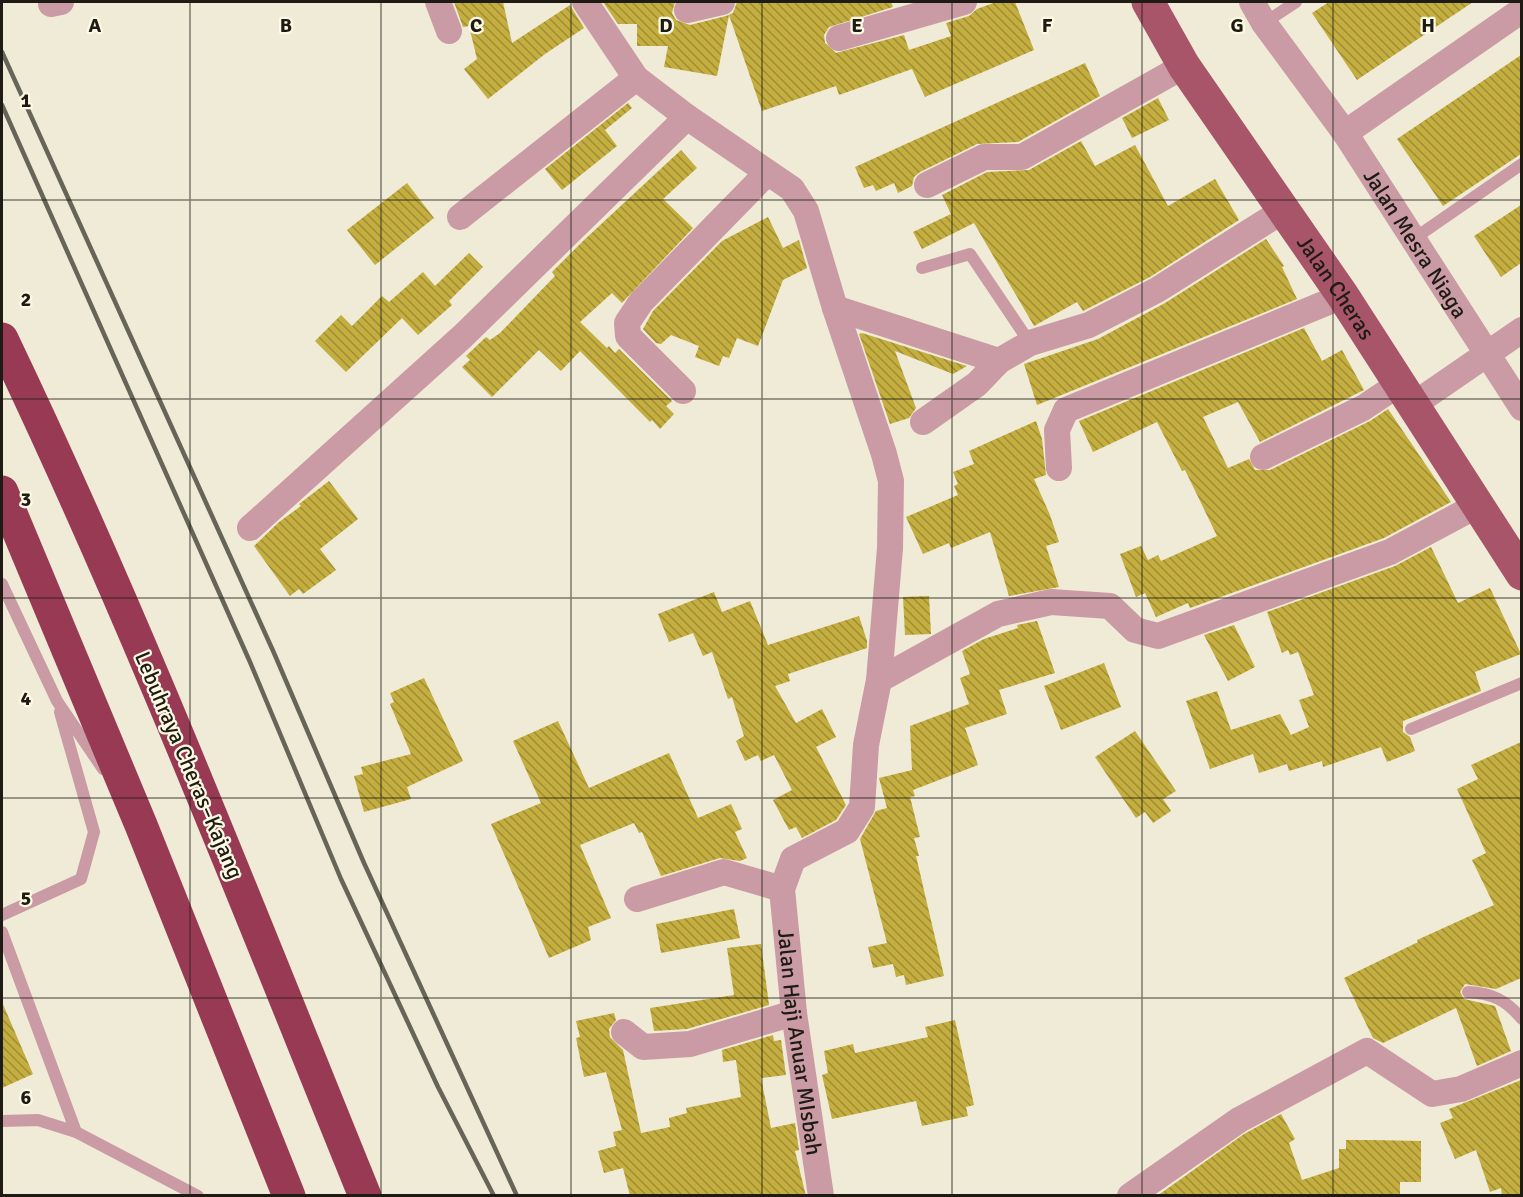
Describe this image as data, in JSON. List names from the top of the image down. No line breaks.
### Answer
{"streets":{"highway":["Lebuhraya Cheras–Kajang"],"main road":["Jalan Cheras"],"street":["Jalan Mesra Niaga","Jalan Haji Anuar MIsbah"]},"grid":{"columns":["A","B","C","D","E","F","G","H"],"rows":["1","2","3","4","5","6"]}}
